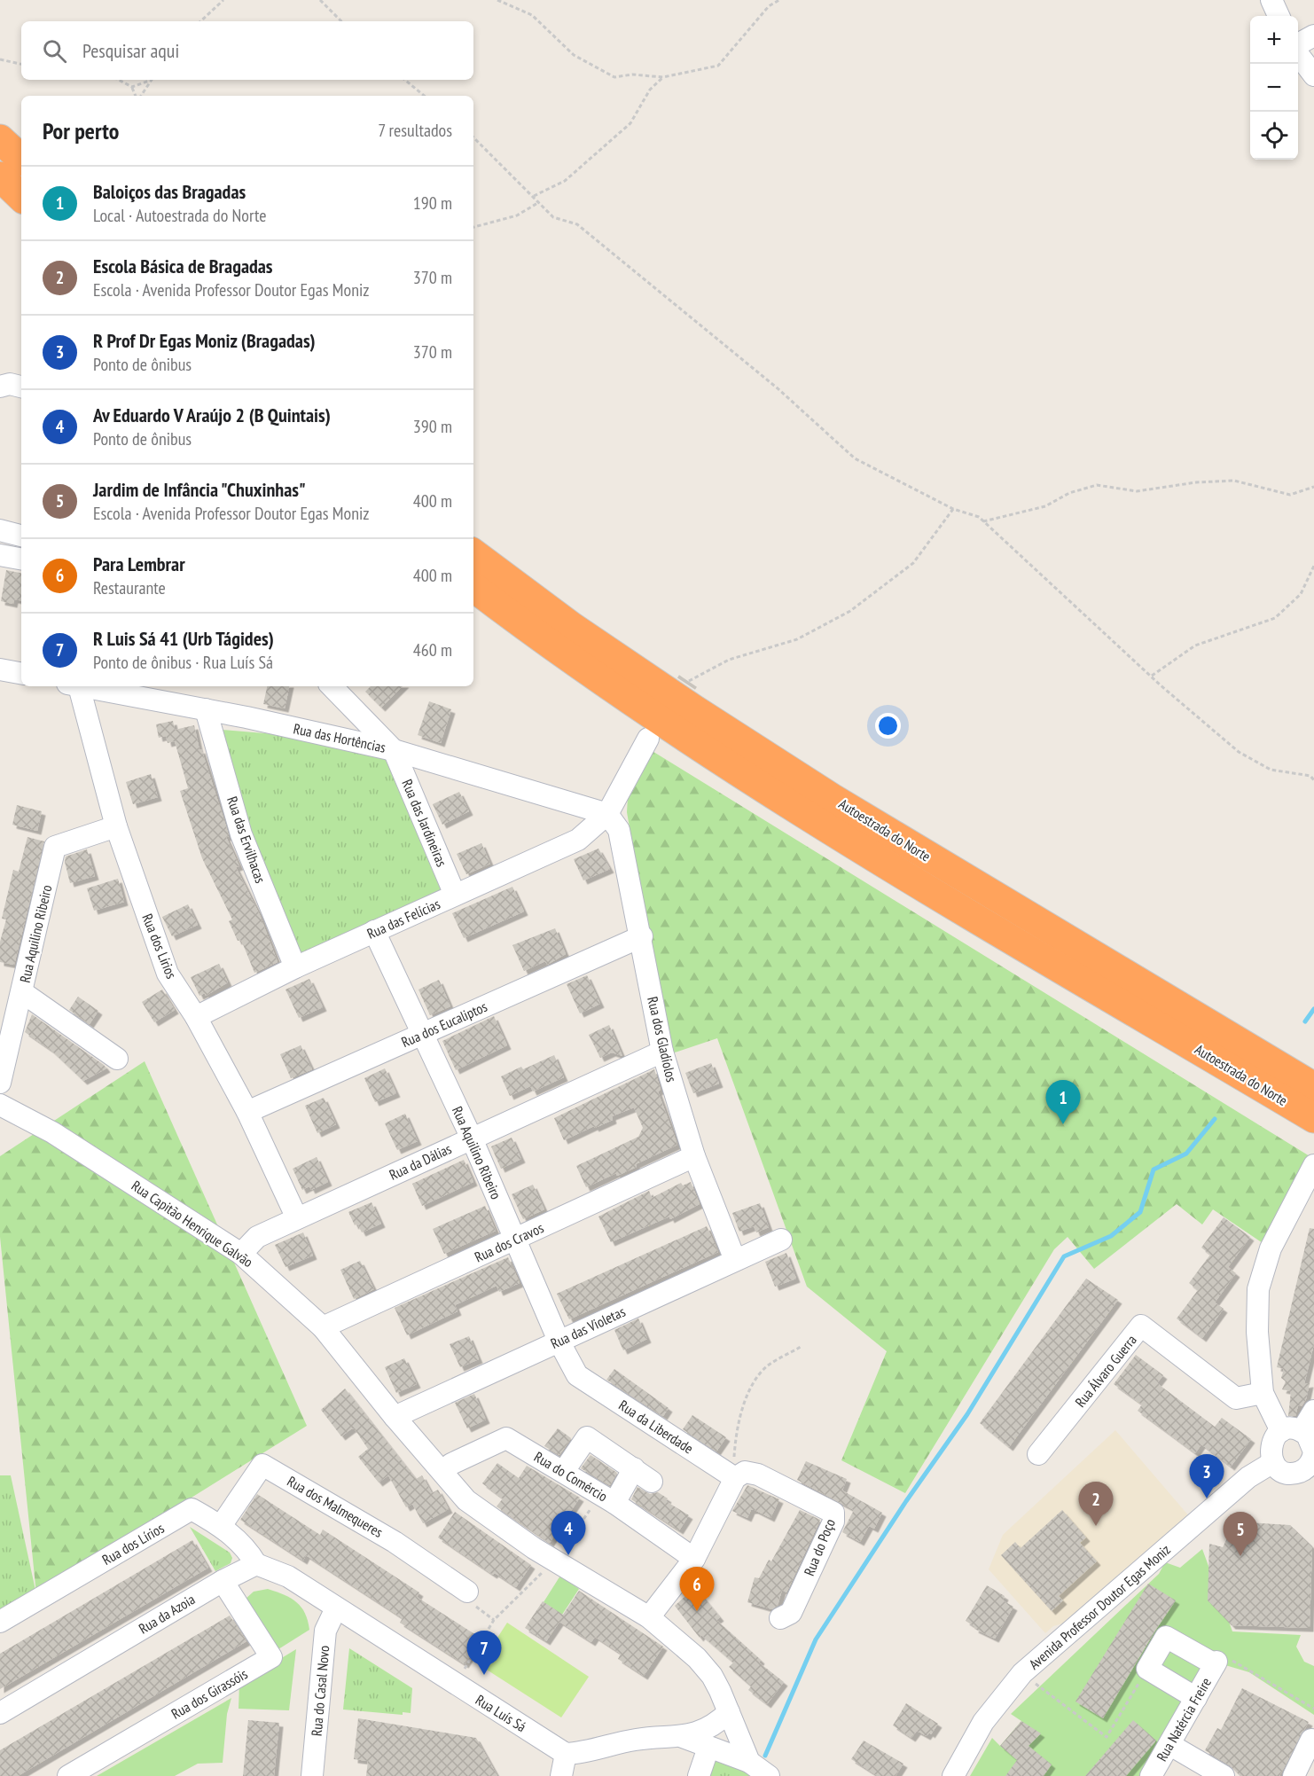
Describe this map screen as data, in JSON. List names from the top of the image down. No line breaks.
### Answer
{"streets":{"highway":["Autoestrada do Norte"],"street":["Rua das Hortências","Rua das Jardineiras","Rua das Ervilhacas","Rua das Felícias","Rua Aquilino Ribeiro","Rua dos Lírios","Rua dos Eucaliptos","Rua dos Gladíolos","Rua da Dálias","Rua Capitão Henrique Galvão","Rua dos Cravos","Rua das Violetas","Rua Álvaro Guerra","Rua da Liberdade","Rua do Comércio","Rua dos Malmequeres","Rua do Poço","Avenida Professor Doutor Egas Moniz","Rua da Azoia","Rua do Casal Novo","Rua dos Girassóis","Rua Luís Sá","Rua Natércia Freire"]},"crossings":[["Rua das Hortências","Rua das Jardineiras"],["Rua das Hortências","Rua das Ervilhacas"],["Rua das Hortências","Rua das Felícias"],["Rua das Hortências","Rua dos Gladíolos"],["Rua das Jardineiras","Rua das Felícias"],["Rua das Ervilhacas","Rua das Felícias"],["Rua das Felícias","Rua Aquilino Ribeiro"],["Rua das Felícias","Rua dos Lírios"],["Rua das Felícias","Rua dos Gladíolos"],["Rua Aquilino Ribeiro","Rua dos Lírios"],["Rua Aquilino Ribeiro","Rua dos Eucaliptos"],["Rua Aquilino Ribeiro","Rua da Dálias"],["Rua Aquilino Ribeiro","Rua dos Cravos"],["Rua Aquilino Ribeiro","Rua das Violetas"],["Rua Aquilino Ribeiro","Rua da Liberdade"],["Rua dos Lírios","Rua dos Eucaliptos"],["Rua dos Lírios","Rua da Dálias"],["Rua dos Lírios","Rua dos Malmequeres"],["Rua dos Lírios","Rua da Azoia"],["Rua dos Eucaliptos","Rua dos Gladíolos"],["Rua dos Gladíolos","Rua da Dálias"],["Rua dos Gladíolos","Rua dos Cravos"],["Rua dos Gladíolos","Rua das Violetas"],["Rua da Dálias","Rua Capitão Henrique Galvão"],["Rua Capitão Henrique Galvão","Rua dos Cravos"],["Rua Capitão Henrique Galvão","Rua das Violetas"],["Rua Capitão Henrique Galvão","Rua do Comércio"],["Rua da Liberdade","Rua do Poço"],["Rua da Azoia","Rua dos Girassóis"],["Rua do Casal Novo","Rua Luís Sá"]],"page":{"map_buttons":["+","−"],"search":"Pesquisar aqui","heading":["Por perto","7 resultados"],"list":[{"mark":"1","name":"Baloiços das Bragadas","note":"Local · Autoestrada do Norte","value":"190 m"},{"mark":"2","name":"Escola Básica de Bragadas","note":"Escola · Avenida Professor Doutor Egas Moniz","value":"370 m"},{"mark":"3","name":"R Prof Dr Egas Moniz (Bragadas)","note":"Ponto de ônibus","value":"370 m"},{"mark":"4","name":"Av Eduardo V Araújo 2 (B Quintais)","note":"Ponto de ônibus","value":"390 m"},{"mark":"5","name":"Jardim de Infância \"Chuxinhas\"","note":"Escola · Avenida Professor Doutor Egas Moniz","value":"400 m"},{"mark":"6","name":"Para Lembrar","note":"Restaurante","value":"400 m"},{"mark":"7","name":"R Luis Sá 41 (Urb Tágides)","note":"Ponto de ônibus · Rua Luís Sá","value":"460 m"}],"pins":["1","3","2","4","5","6","7"]}}
